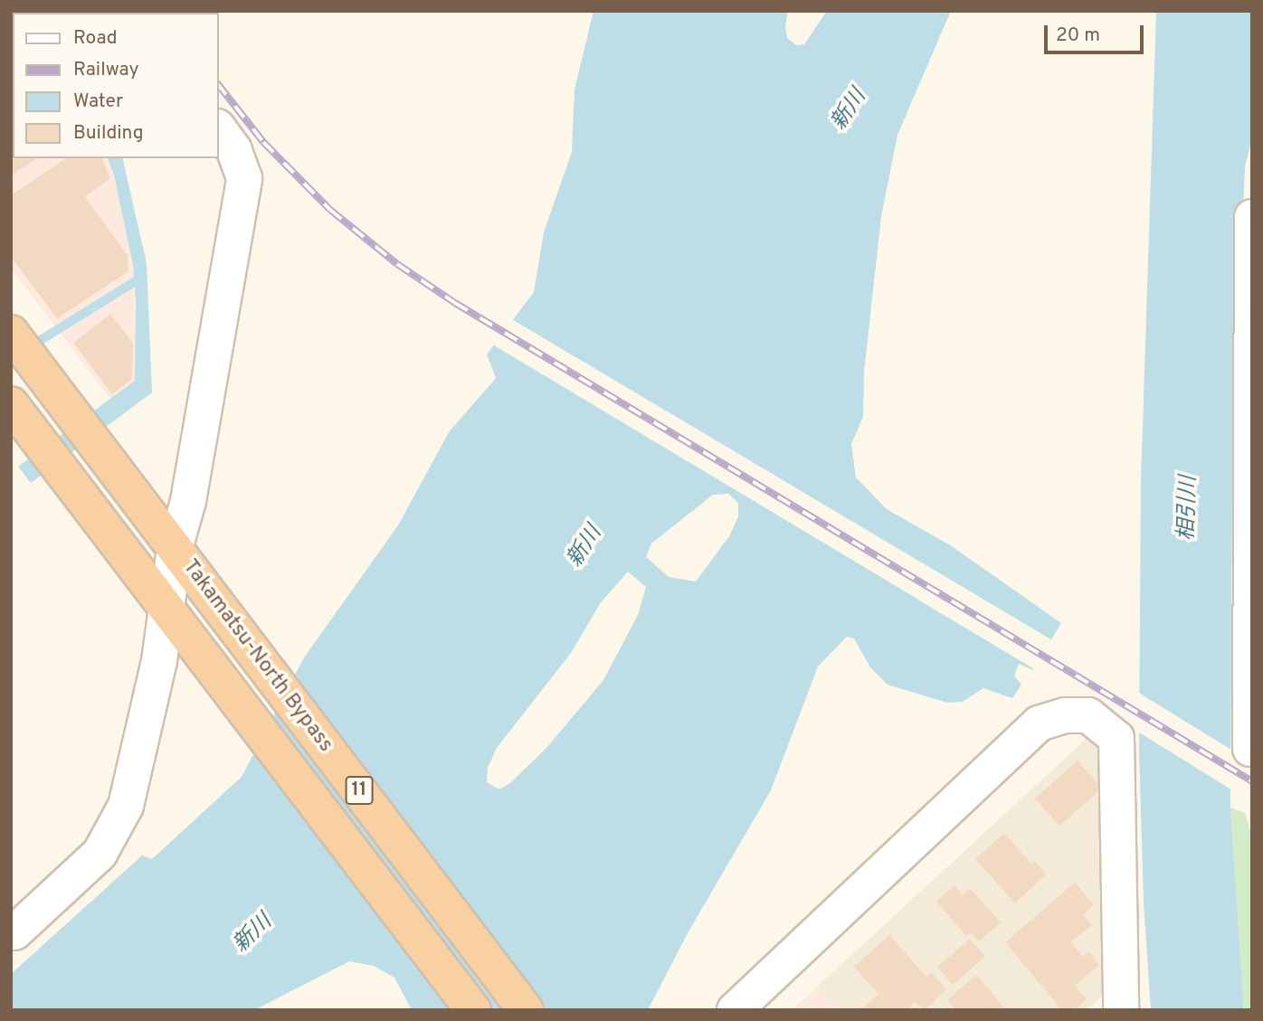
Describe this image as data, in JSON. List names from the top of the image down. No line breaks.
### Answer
{"streets":{"highway":["Takamatsu-North Bypass","11"]},"water":["新川","相引川"],"legend":["Road","Railway","Water","Building"],"scale_bar":"20 m"}
